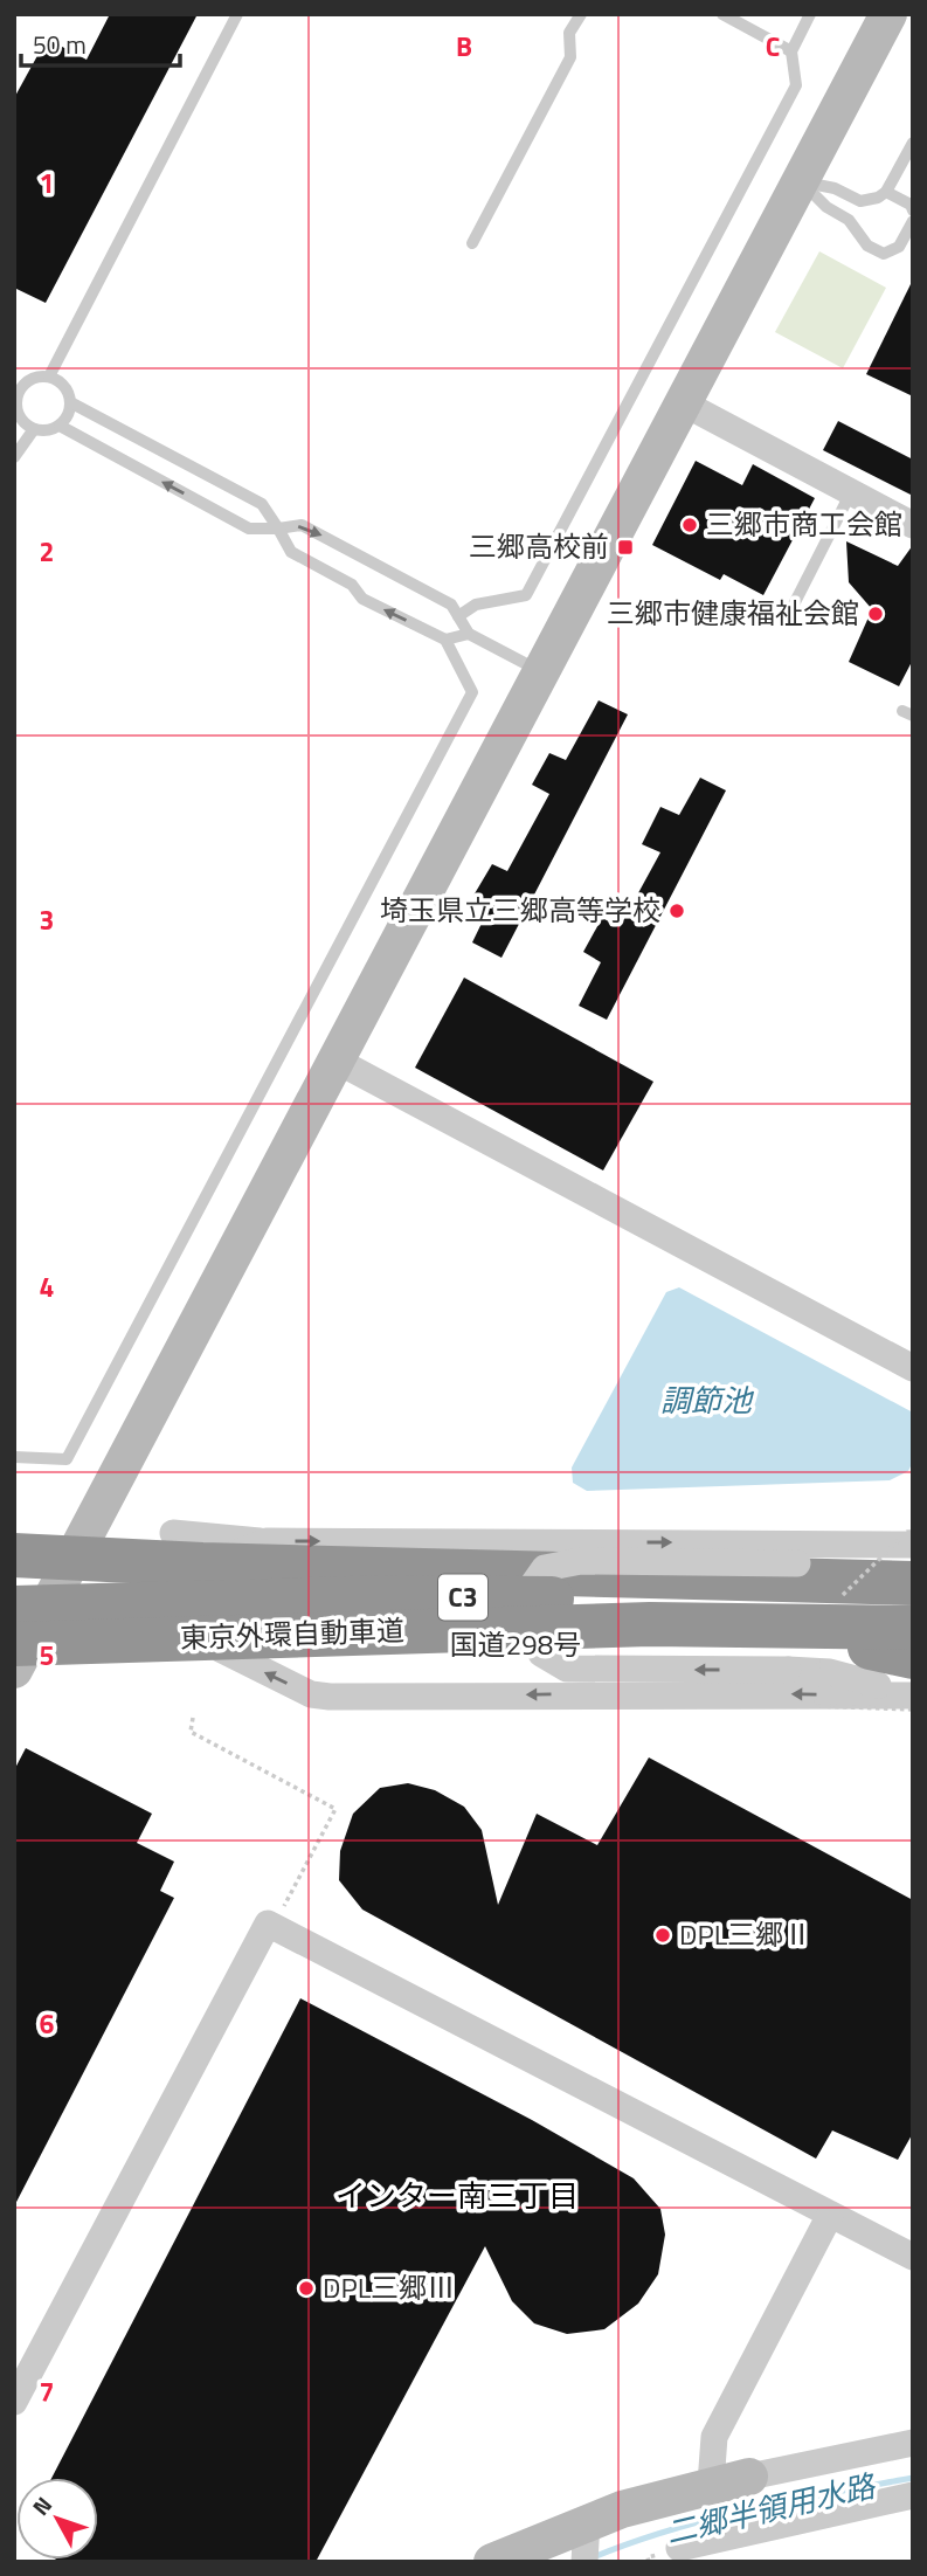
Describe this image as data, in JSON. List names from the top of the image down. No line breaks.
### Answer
{"streets":{"highway":["C3","東京外環自動車道","国道298号"]},"crossings":[["東京外環自動車道","国道298号"]],"districts":["インター南三丁目"],"water":["調節池","二郷半領用水路"],"places":{"other":["三郷市商工会館","三郷市健康福祉会館","埼玉県立三郷高等学校","DPL三郷Ⅱ","DPL三郷Ⅲ"],"transit":["三郷高校前"]},"scale_bar":"50 m","north":"top left","grid":{"columns":["B","C"],"rows":["1","2","3","4","5","6","7"]}}
